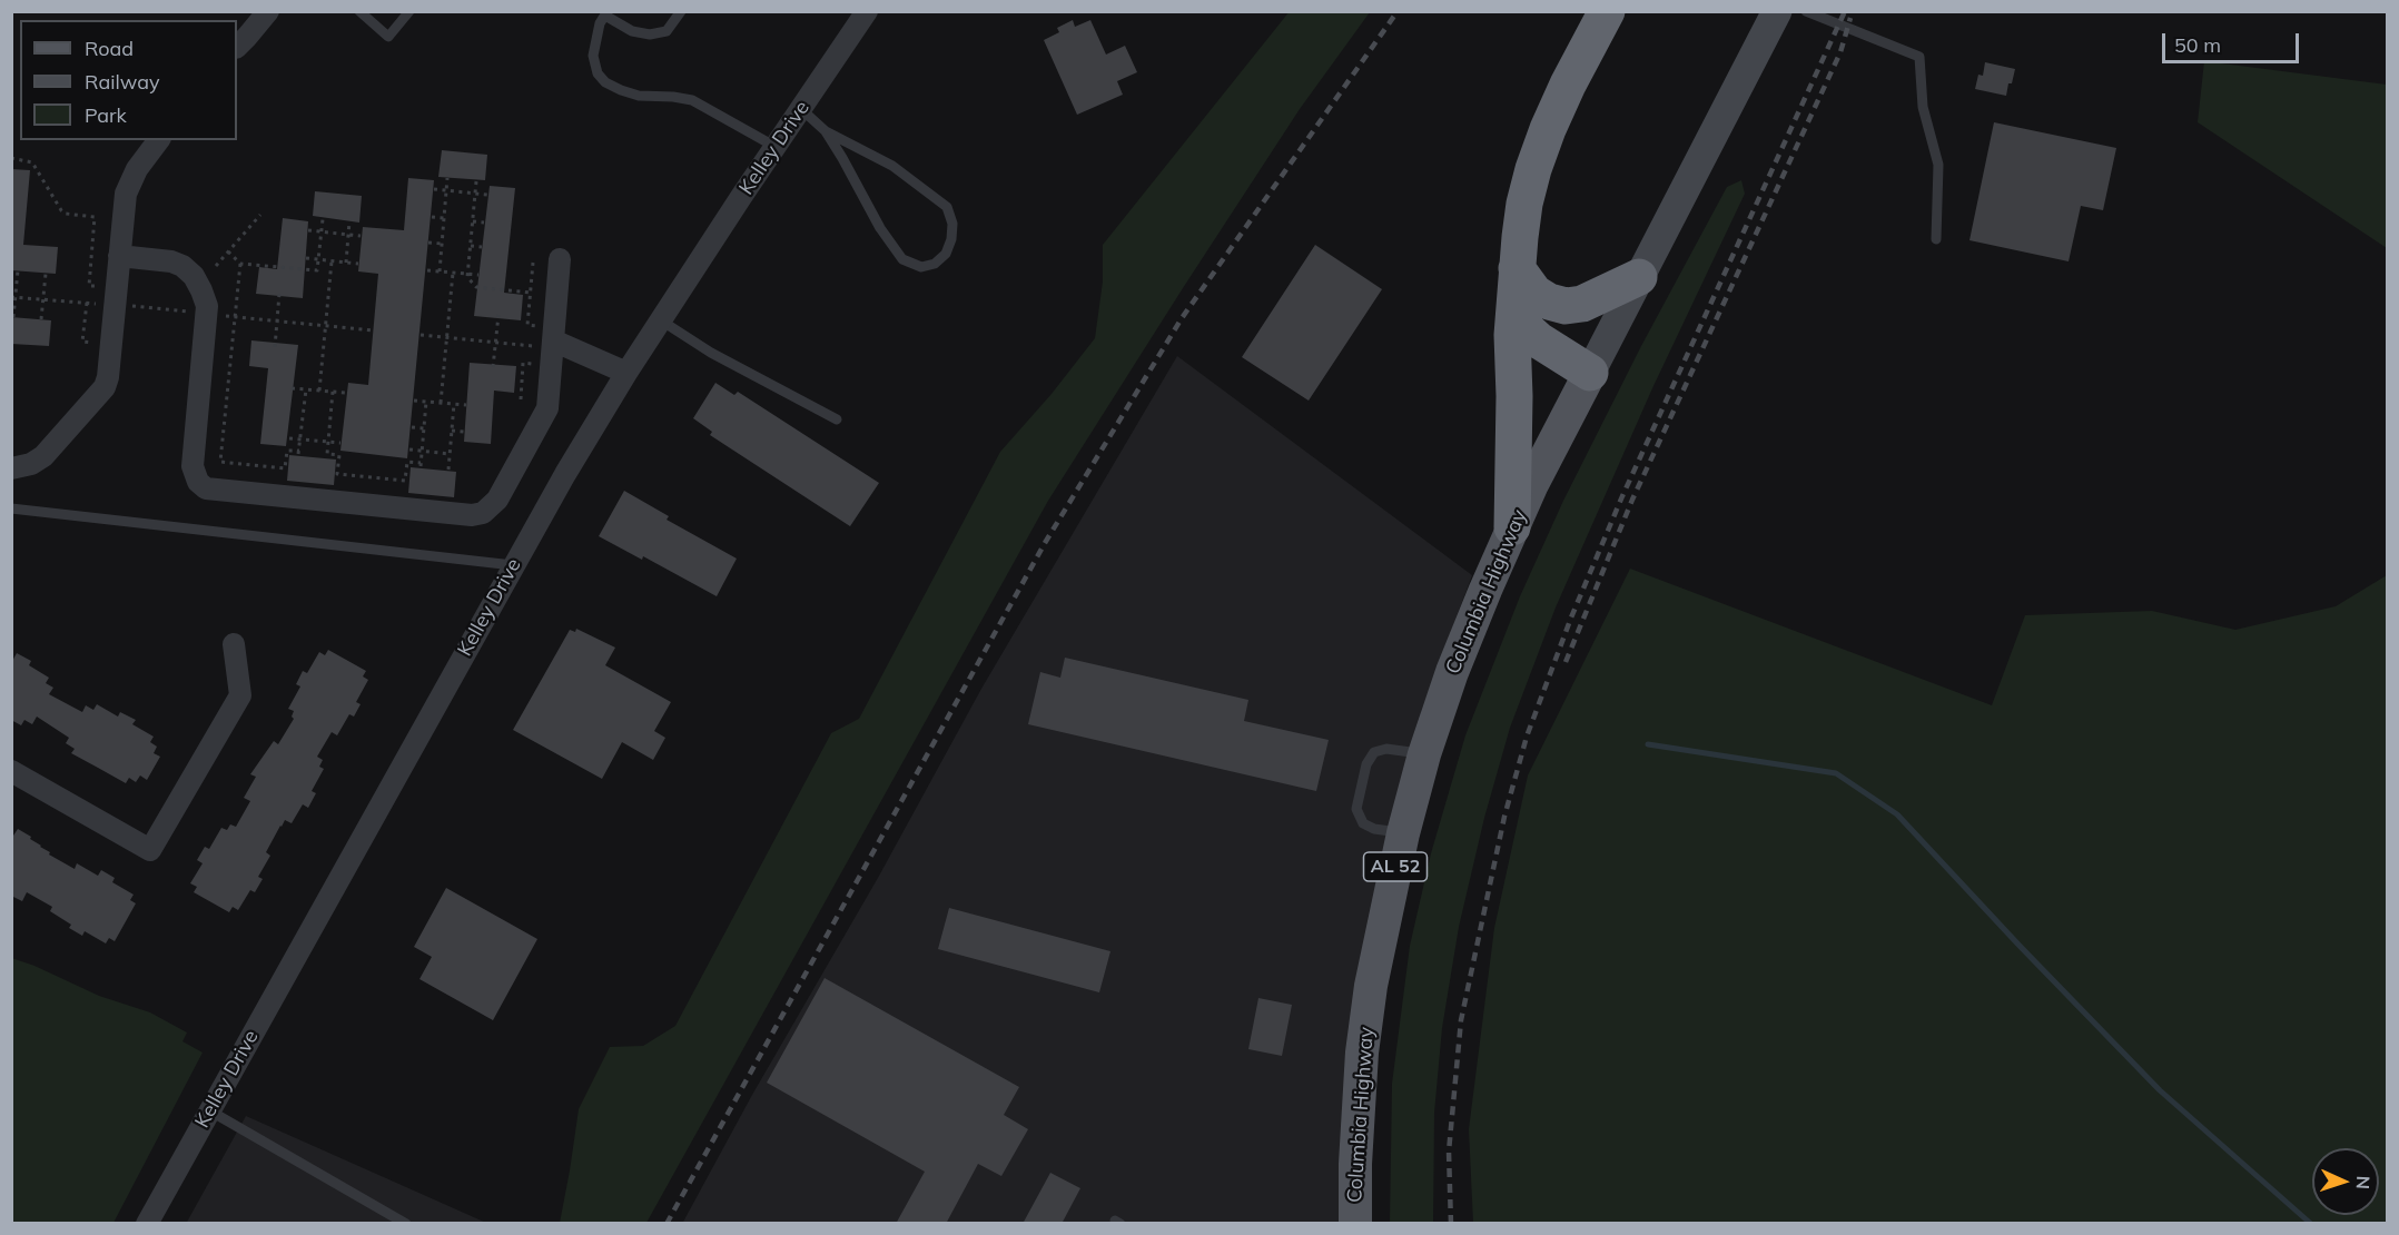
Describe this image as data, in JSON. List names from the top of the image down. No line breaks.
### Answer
{"streets":{"main road":["Columbia Highway","AL 52"],"street":["Kelley Drive"]},"legend":["Road","Railway","Park"],"scale_bar":"50 m","north":"right"}
